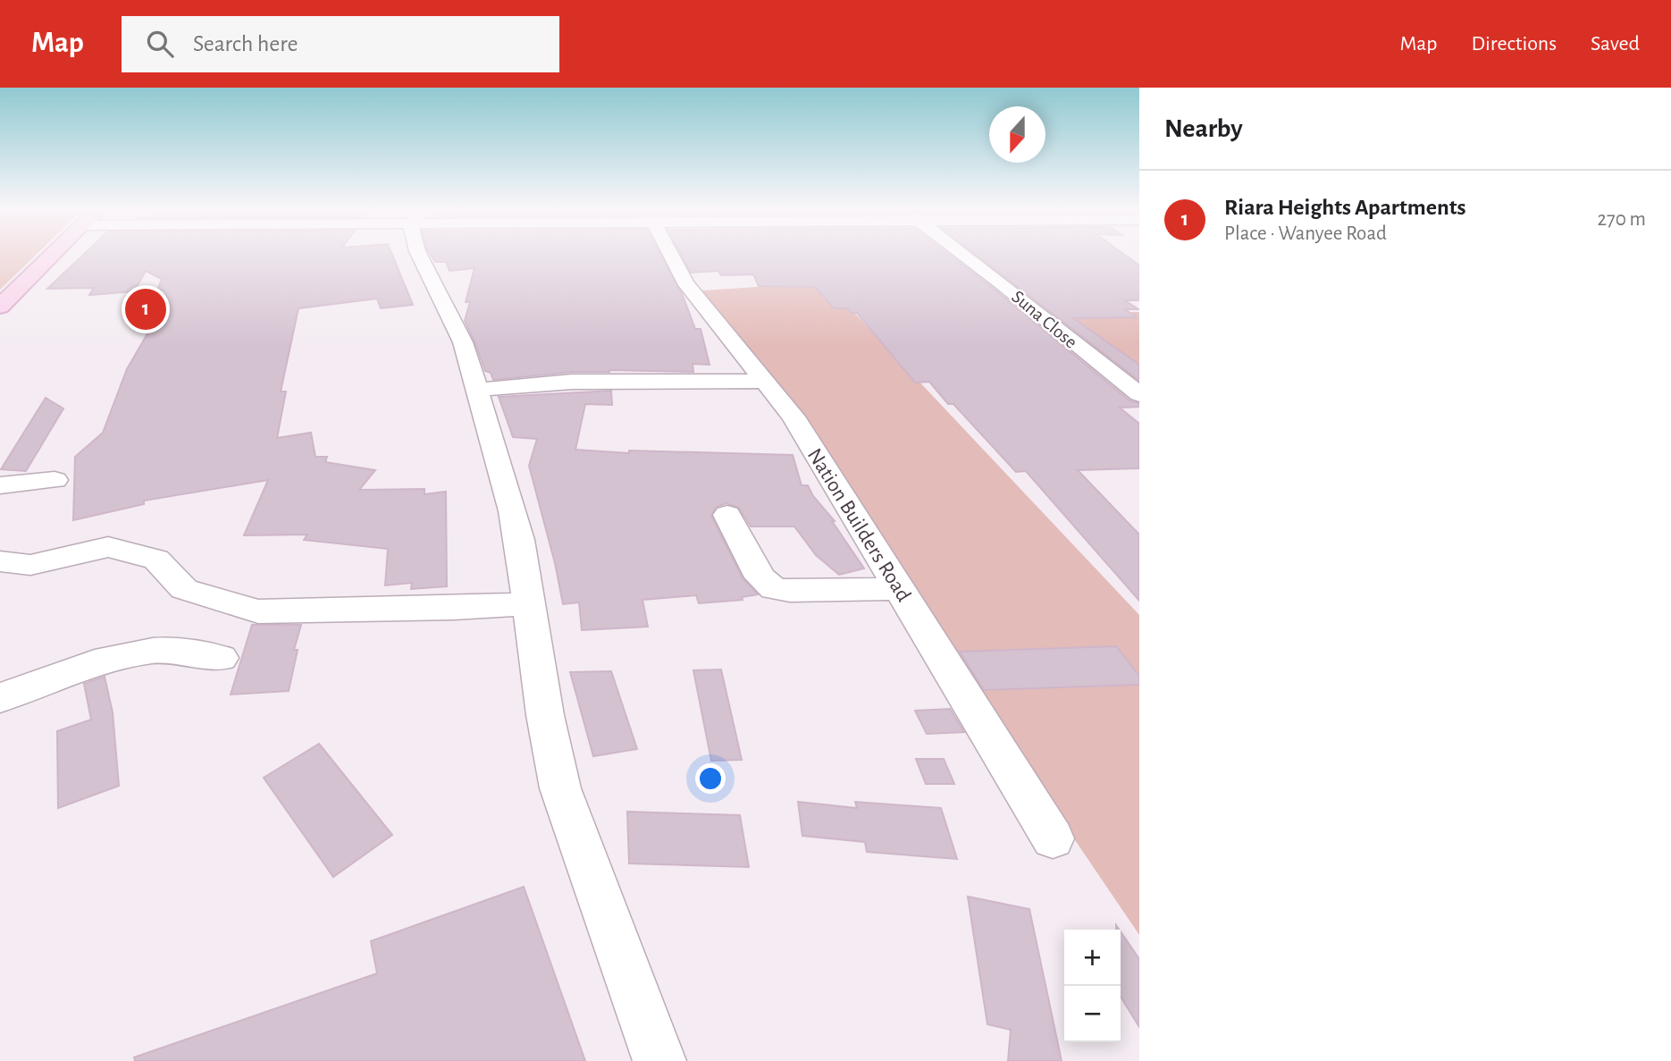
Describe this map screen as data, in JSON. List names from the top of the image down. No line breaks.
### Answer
{"streets":{"street":["Suna Close","Nation Builders Road"]},"north":"bottom","page":{"header":"Map","search":"Search here","nav":["Map","Directions","Saved"],"heading":"Nearby","list":[{"mark":"1","name":"Riara Heights Apartments","note":"Place · Wanyee Road","value":"270 m"}],"pins":"1","map_buttons":["+","−"]}}
